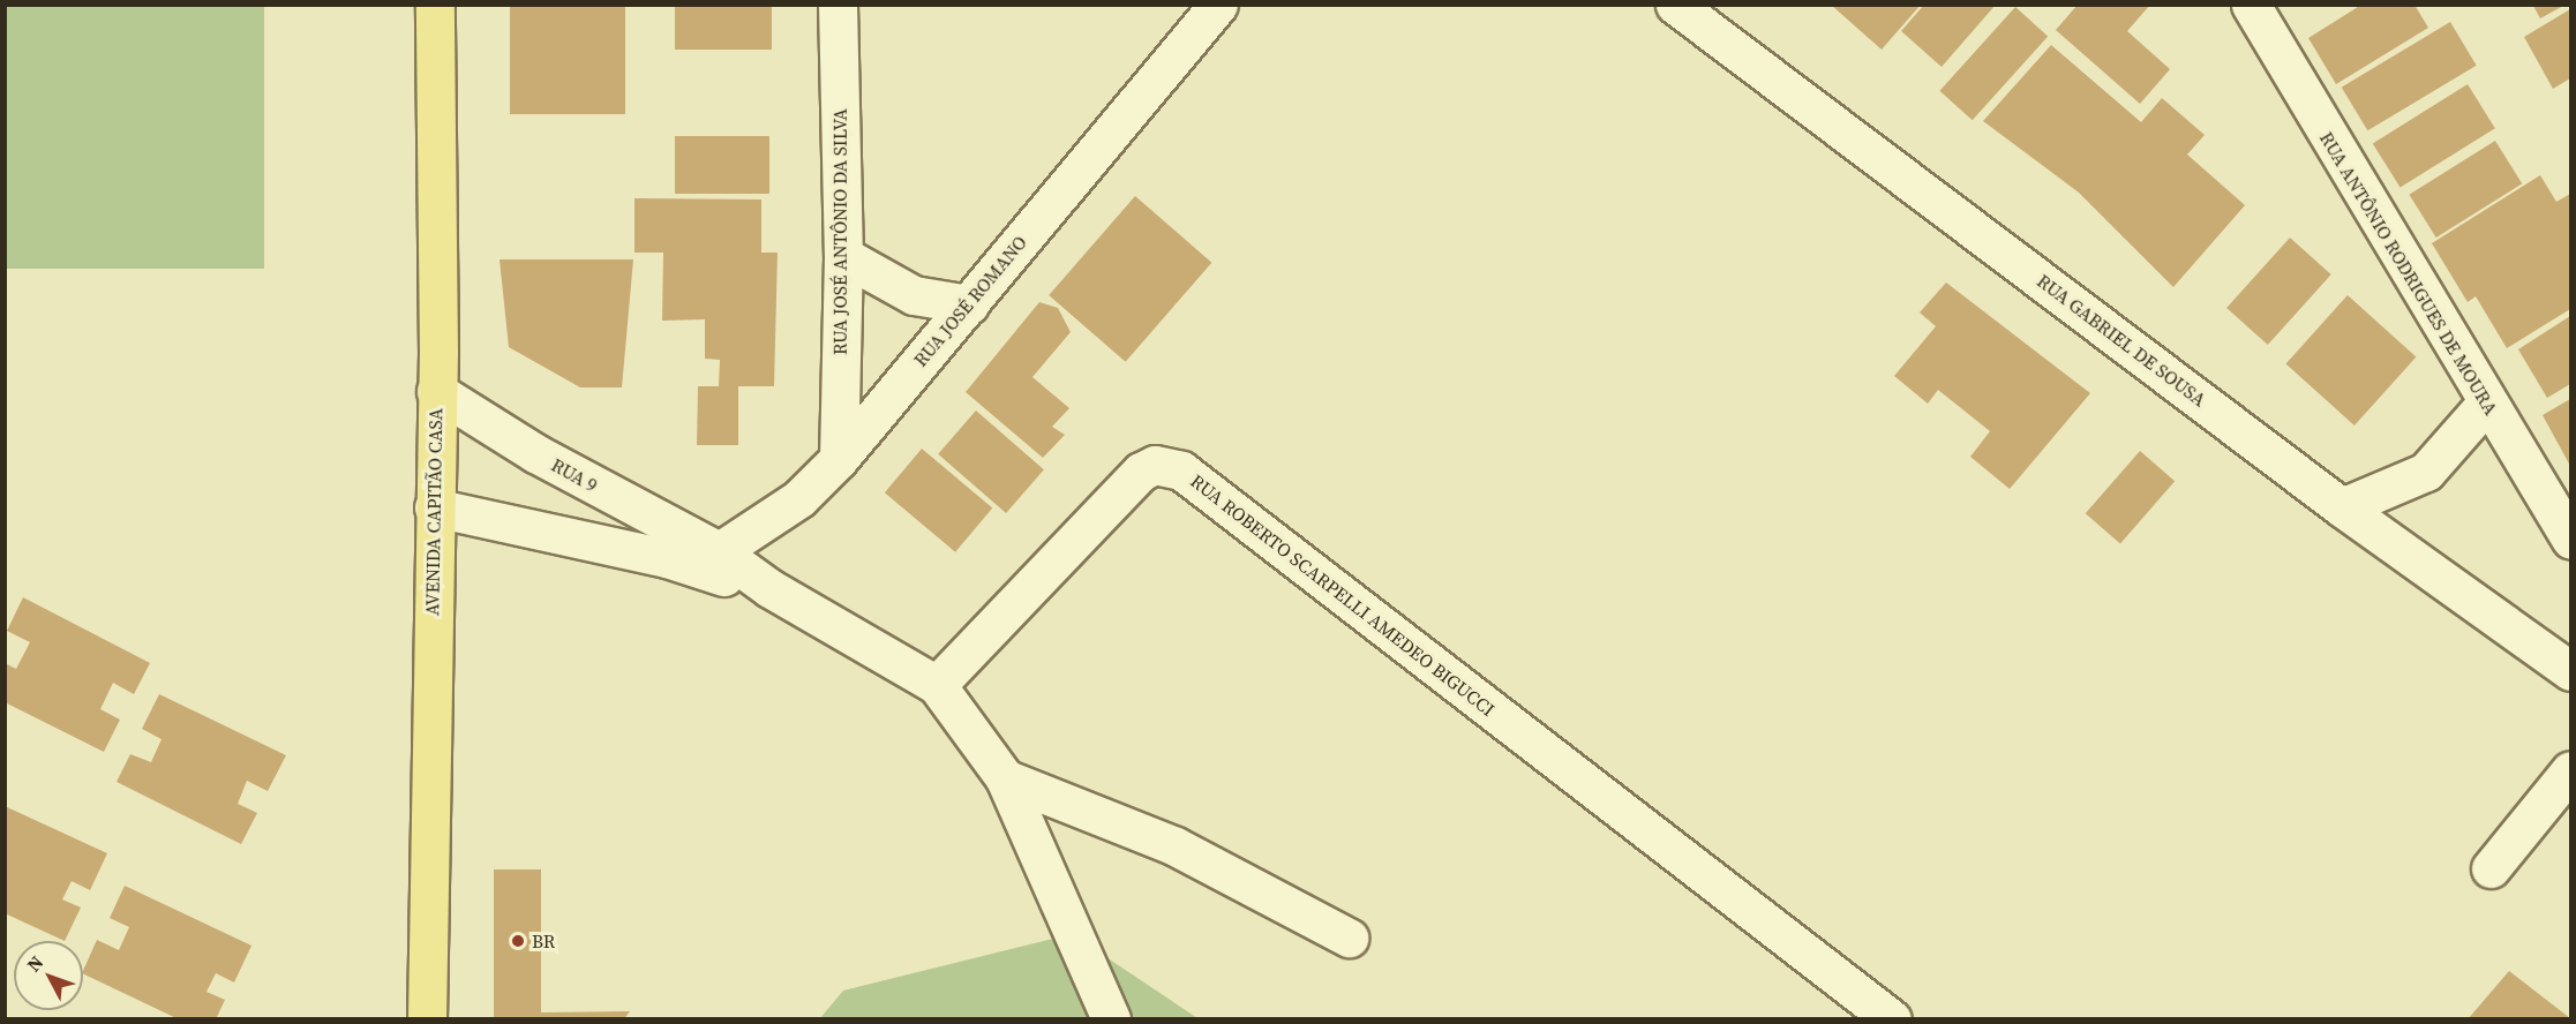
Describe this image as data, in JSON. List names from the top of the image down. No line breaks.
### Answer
{"streets":{"main road":["AVENIDA CAPITÃO CASA"],"street":["RUA JOSÉ ANTÔNIO DA SILVA","RUA ANTÔNIO RODRIGUES DE MOURA","RUA JOSÉ ROMANO","RUA GABRIEL DE SOUSA","RUA 9","RUA ROBERTO SCARPELLI AMEDEO BIGUCCI"]},"crossings":[["RUA JOSÉ ANTÔNIO DA SILVA","RUA JOSÉ ROMANO"],["RUA JOSÉ ROMANO","RUA 9"],["RUA 9","AVENIDA CAPITÃO CASA"]],"places":["BR"],"north":"top left"}
